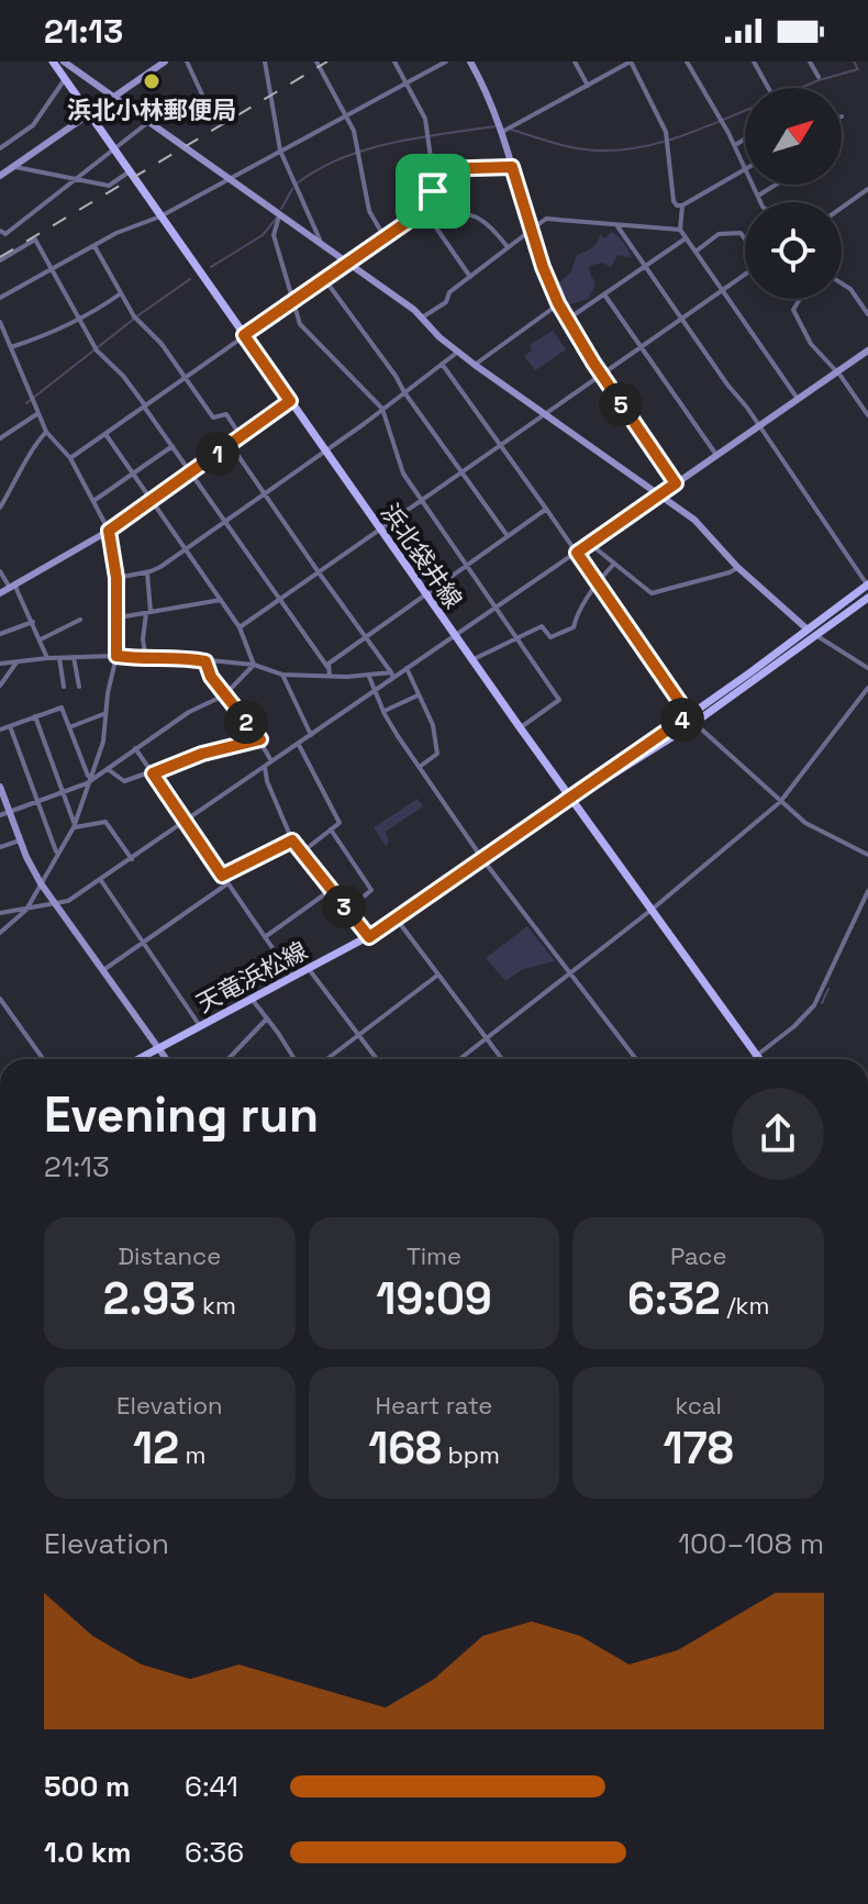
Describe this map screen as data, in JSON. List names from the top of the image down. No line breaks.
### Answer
{"streets":{"main road":["浜北袋井線","天竜浜松線"]},"crossings":[["浜北袋井線","天竜浜松線"]],"places":["浜北小林郵便局"],"north":"top right","page":{"status":"21:13","pins":["5","1","4","2","3"],"heading":["Evening run","21:13"],"stats":[["Distance","2.93 km"],["Time","19:09"],["Pace","6:32 /km"],["Elevation","12 m"],["Heart rate","168 bpm"],["kcal","178"]],"chart":["Elevation","100–108 m"],"list":[{"name":"500 m","note":"6:41"},{"name":"1.0 km","note":"6:36"}]}}
